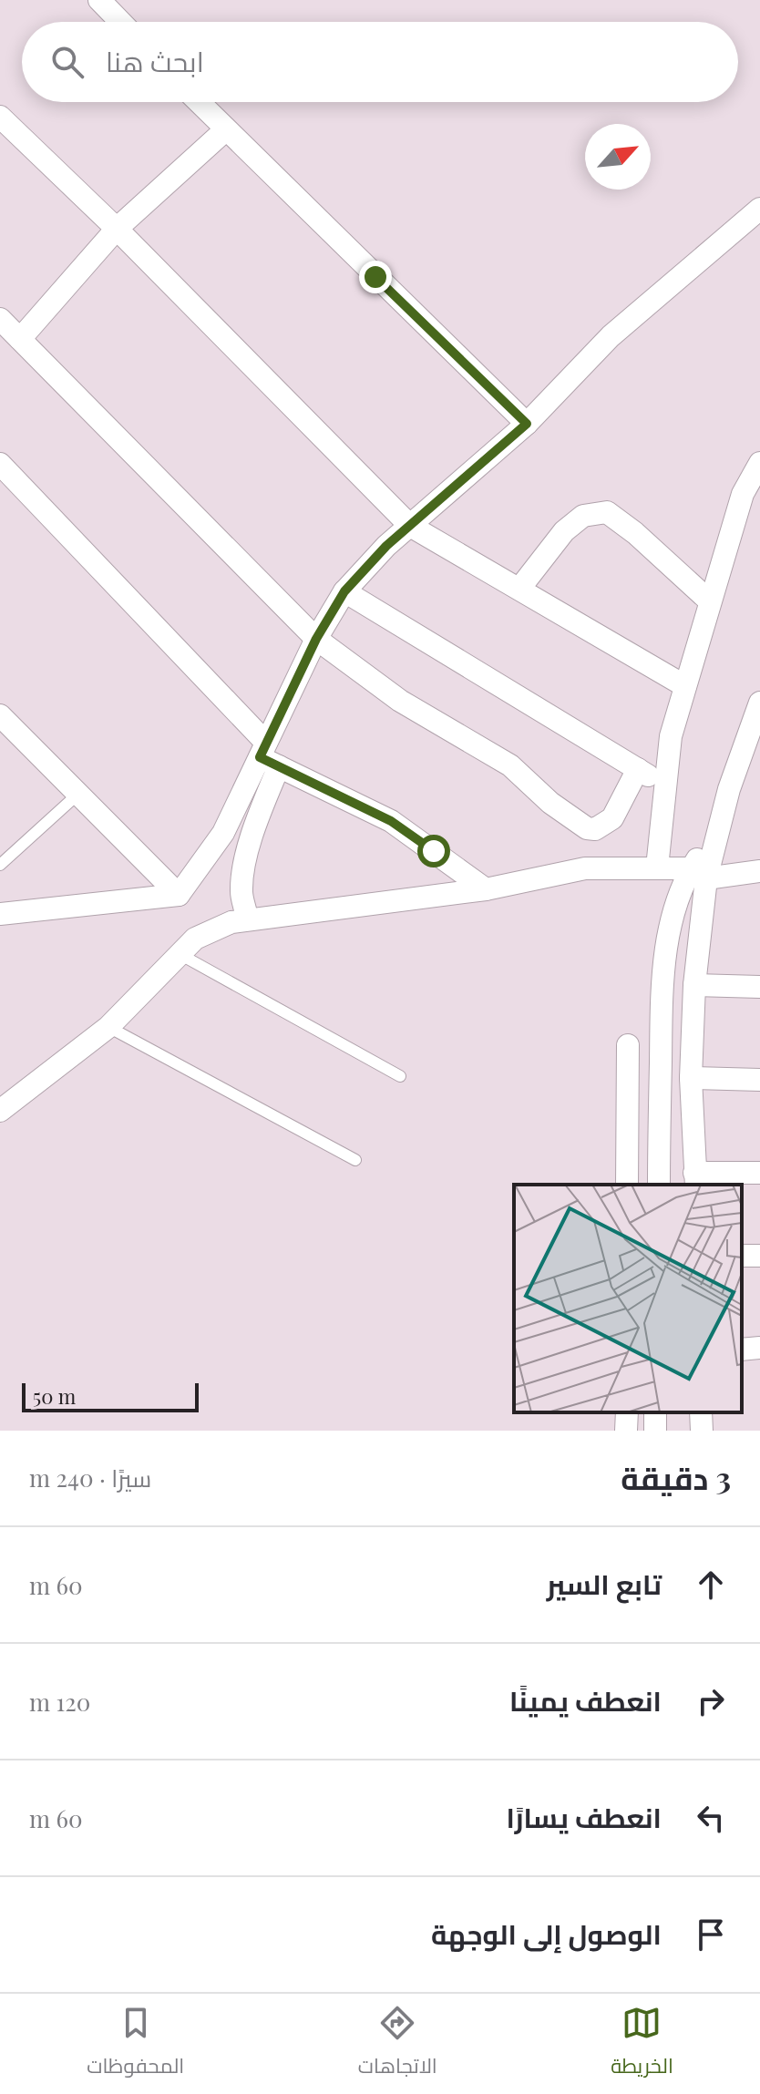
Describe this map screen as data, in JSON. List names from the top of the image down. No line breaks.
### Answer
{"scale_bar":"50 m","north":"top right","page":{"search":"ابحث هنا","scale":"50 m","heading":["3 دقيقة","سيرًا · 240 m"],"list":[["تابع السير","60 m"],["انعطف يمينًا","120 m"],["انعطف يسارًا","60 m"],"الوصول إلى الوجهة"],"nav":["الخريطة","الاتجاهات","المحفوظات"]}}
